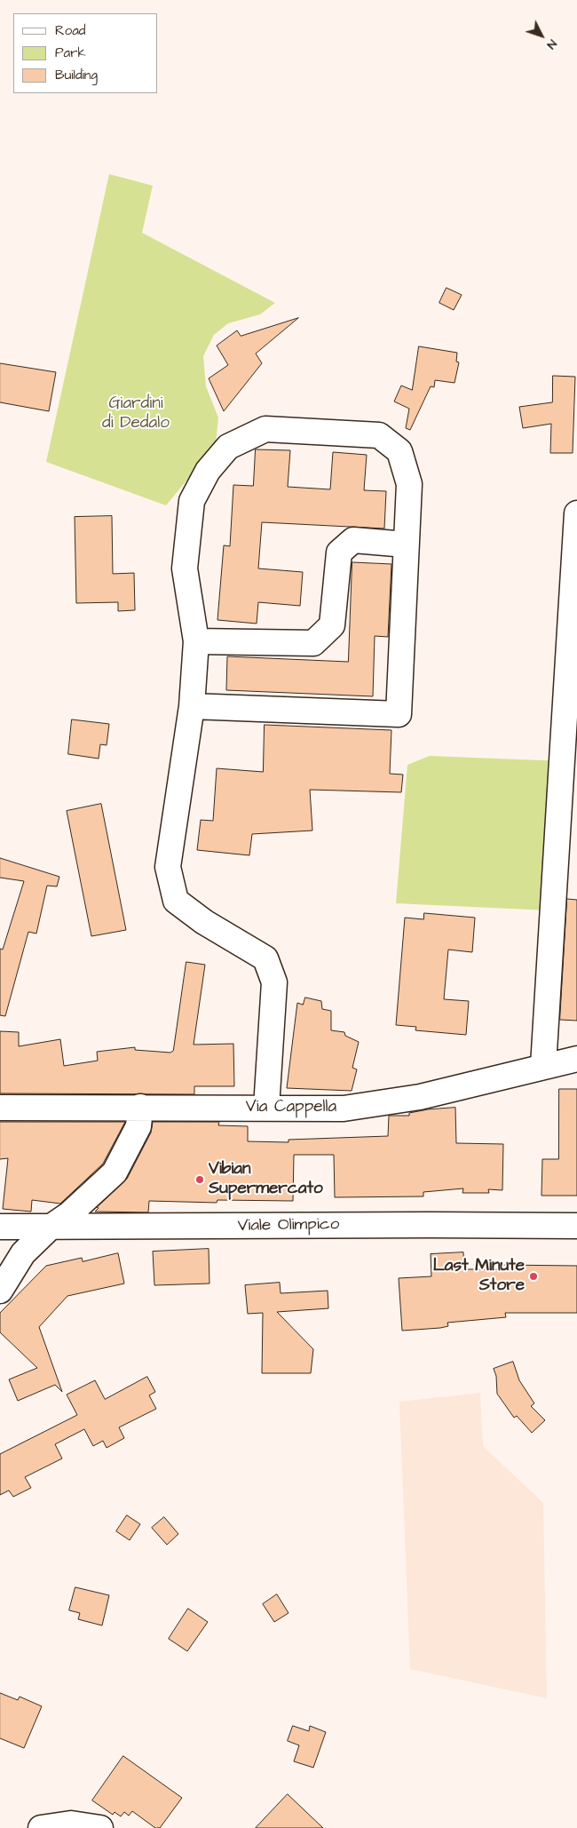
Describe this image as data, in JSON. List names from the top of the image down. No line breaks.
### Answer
{"streets":{"street":["Via Cappella","Viale Olimpico"]},"parks":["Giardini di Dedalo"],"places":["Vibian Supermercato","Last Minute Store"],"legend":["Road","Park","Building"],"north":"bottom right"}
